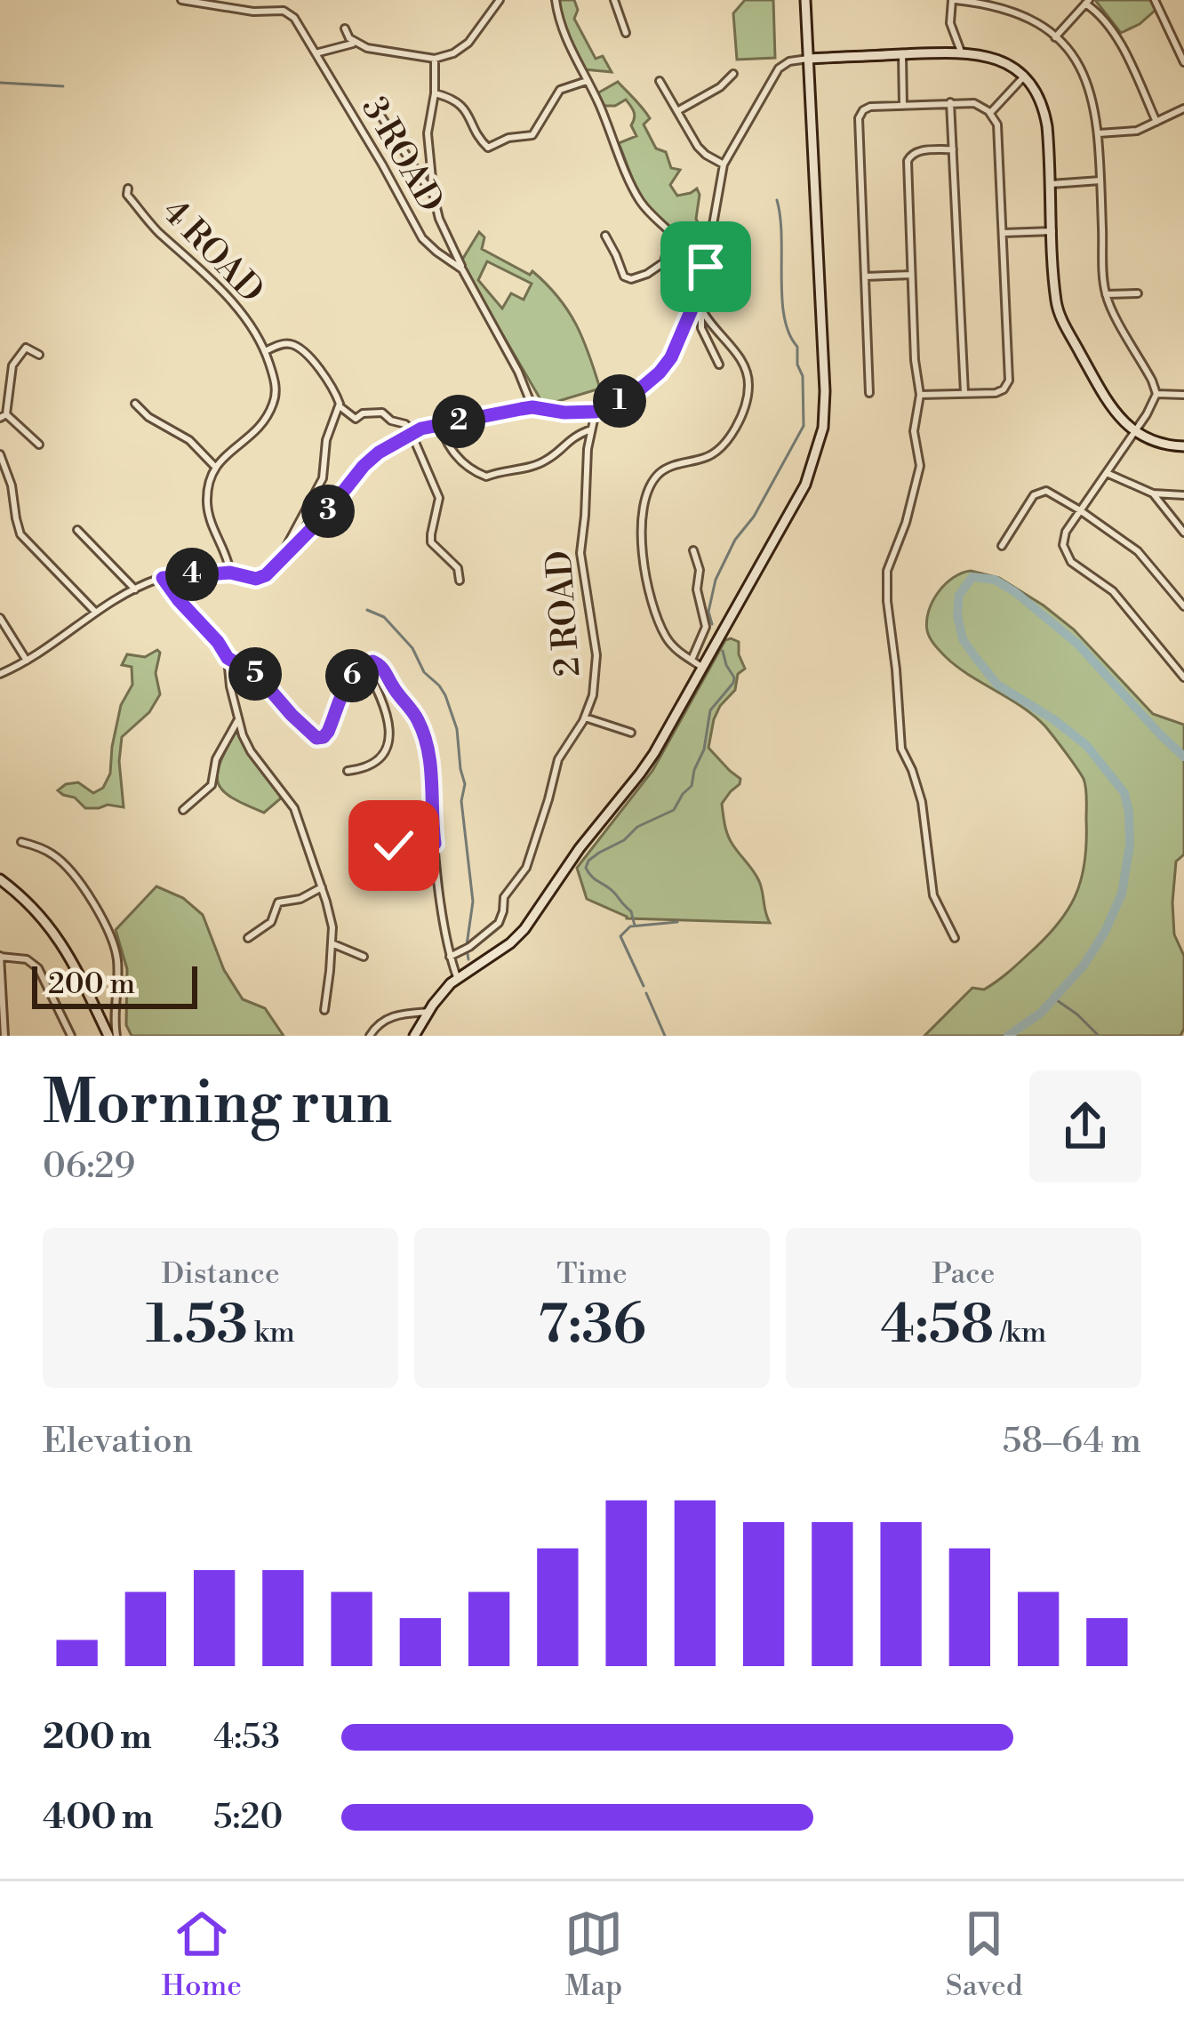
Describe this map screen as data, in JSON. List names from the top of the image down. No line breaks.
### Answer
{"streets":{"street":["3 ROAD","4 ROAD","2 ROAD"]},"scale_bar":"200 m","page":{"pins":["1","2","3","4","5","6"],"scale":"200 m","heading":["Morning run","06:29"],"stats":[["Distance","1.53 km"],["Time","7:36"],["Pace","4:58 /km"]],"chart":["Elevation","58–64 m"],"list":[{"name":"200 m","note":"4:53"},{"name":"400 m","note":"5:20"}],"tabs":["Home","Map","Saved"]}}
